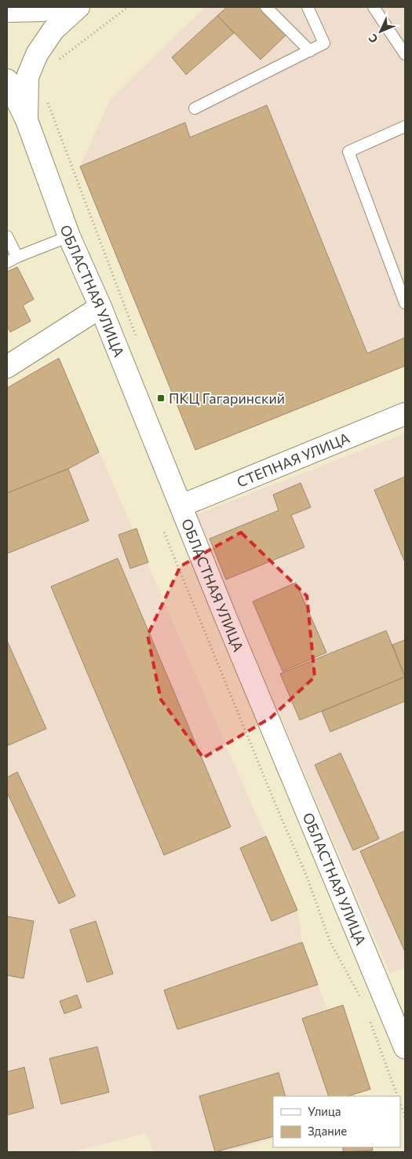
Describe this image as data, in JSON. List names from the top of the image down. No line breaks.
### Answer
{"streets":{"main road":["ОБЛАСТНАЯ УЛИЦА","СТЕПНАЯ УЛИЦА"]},"crossings":[["ОБЛАСТНАЯ УЛИЦА","СТЕПНАЯ УЛИЦА"]],"places":{"transit":["ПКЦ Гагаринский"]},"legend":["Улица","Здание"],"north":"bottom left"}
